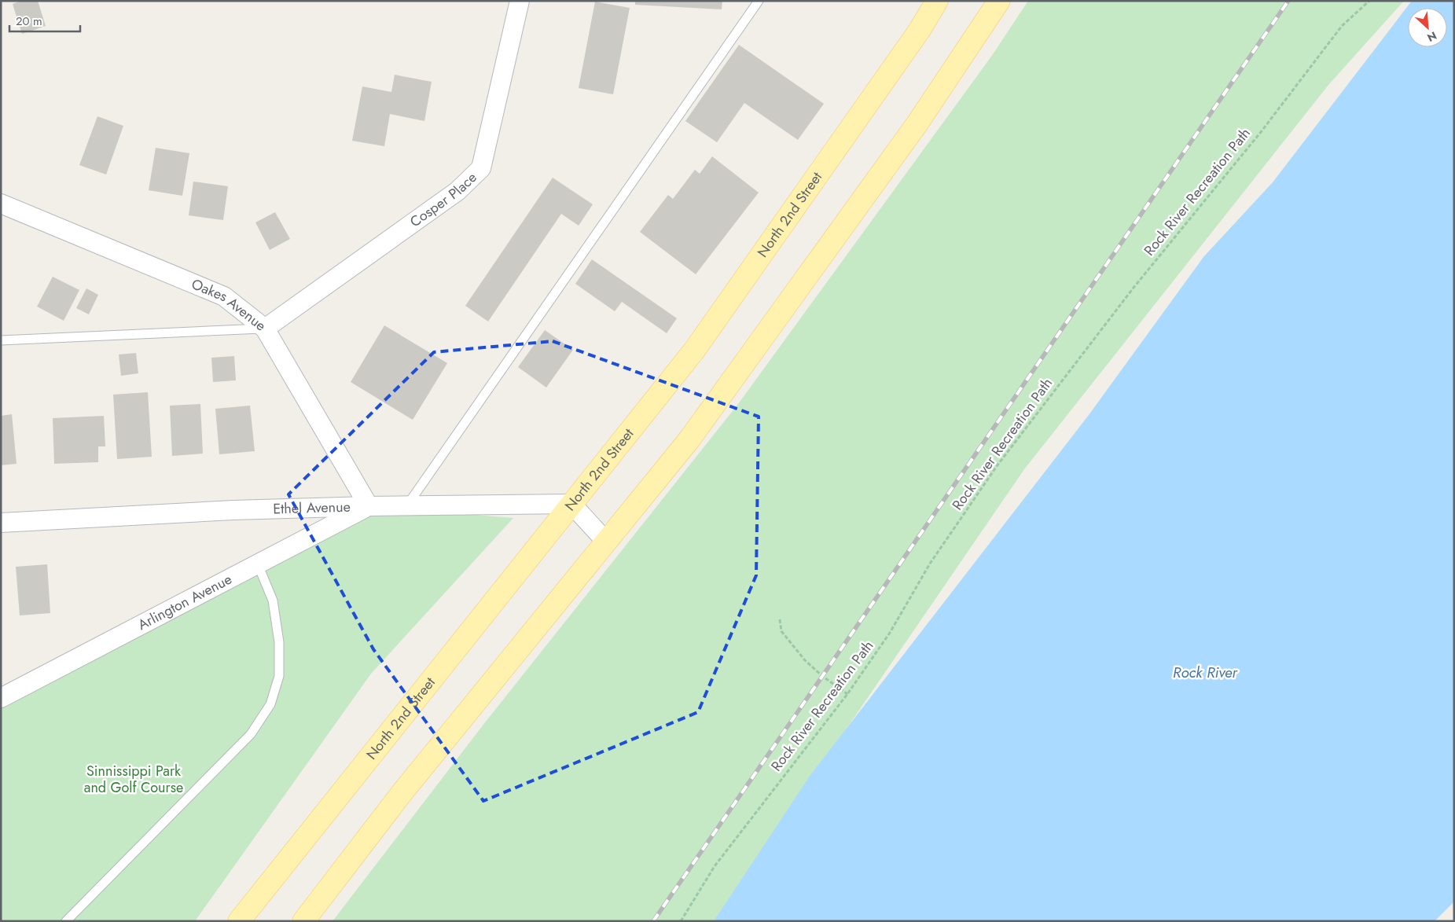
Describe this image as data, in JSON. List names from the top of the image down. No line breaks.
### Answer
{"streets":{"main road":["North 2nd Street"],"street":["Cosper Place","Oakes Avenue","Ethel Avenue","Arlington Avenue"],"path":["Rock River Recreation Path"]},"crossings":[["Cosper Place","Oakes Avenue"],["North 2nd Street","Ethel Avenue"],["Oakes Avenue","Ethel Avenue"],["Oakes Avenue","Arlington Avenue"],["Ethel Avenue","Arlington Avenue"]],"water":["Rock River"],"parks":["Sinnissippi Park and Golf Course"],"scale_bar":"20 m","north":"bottom right"}
